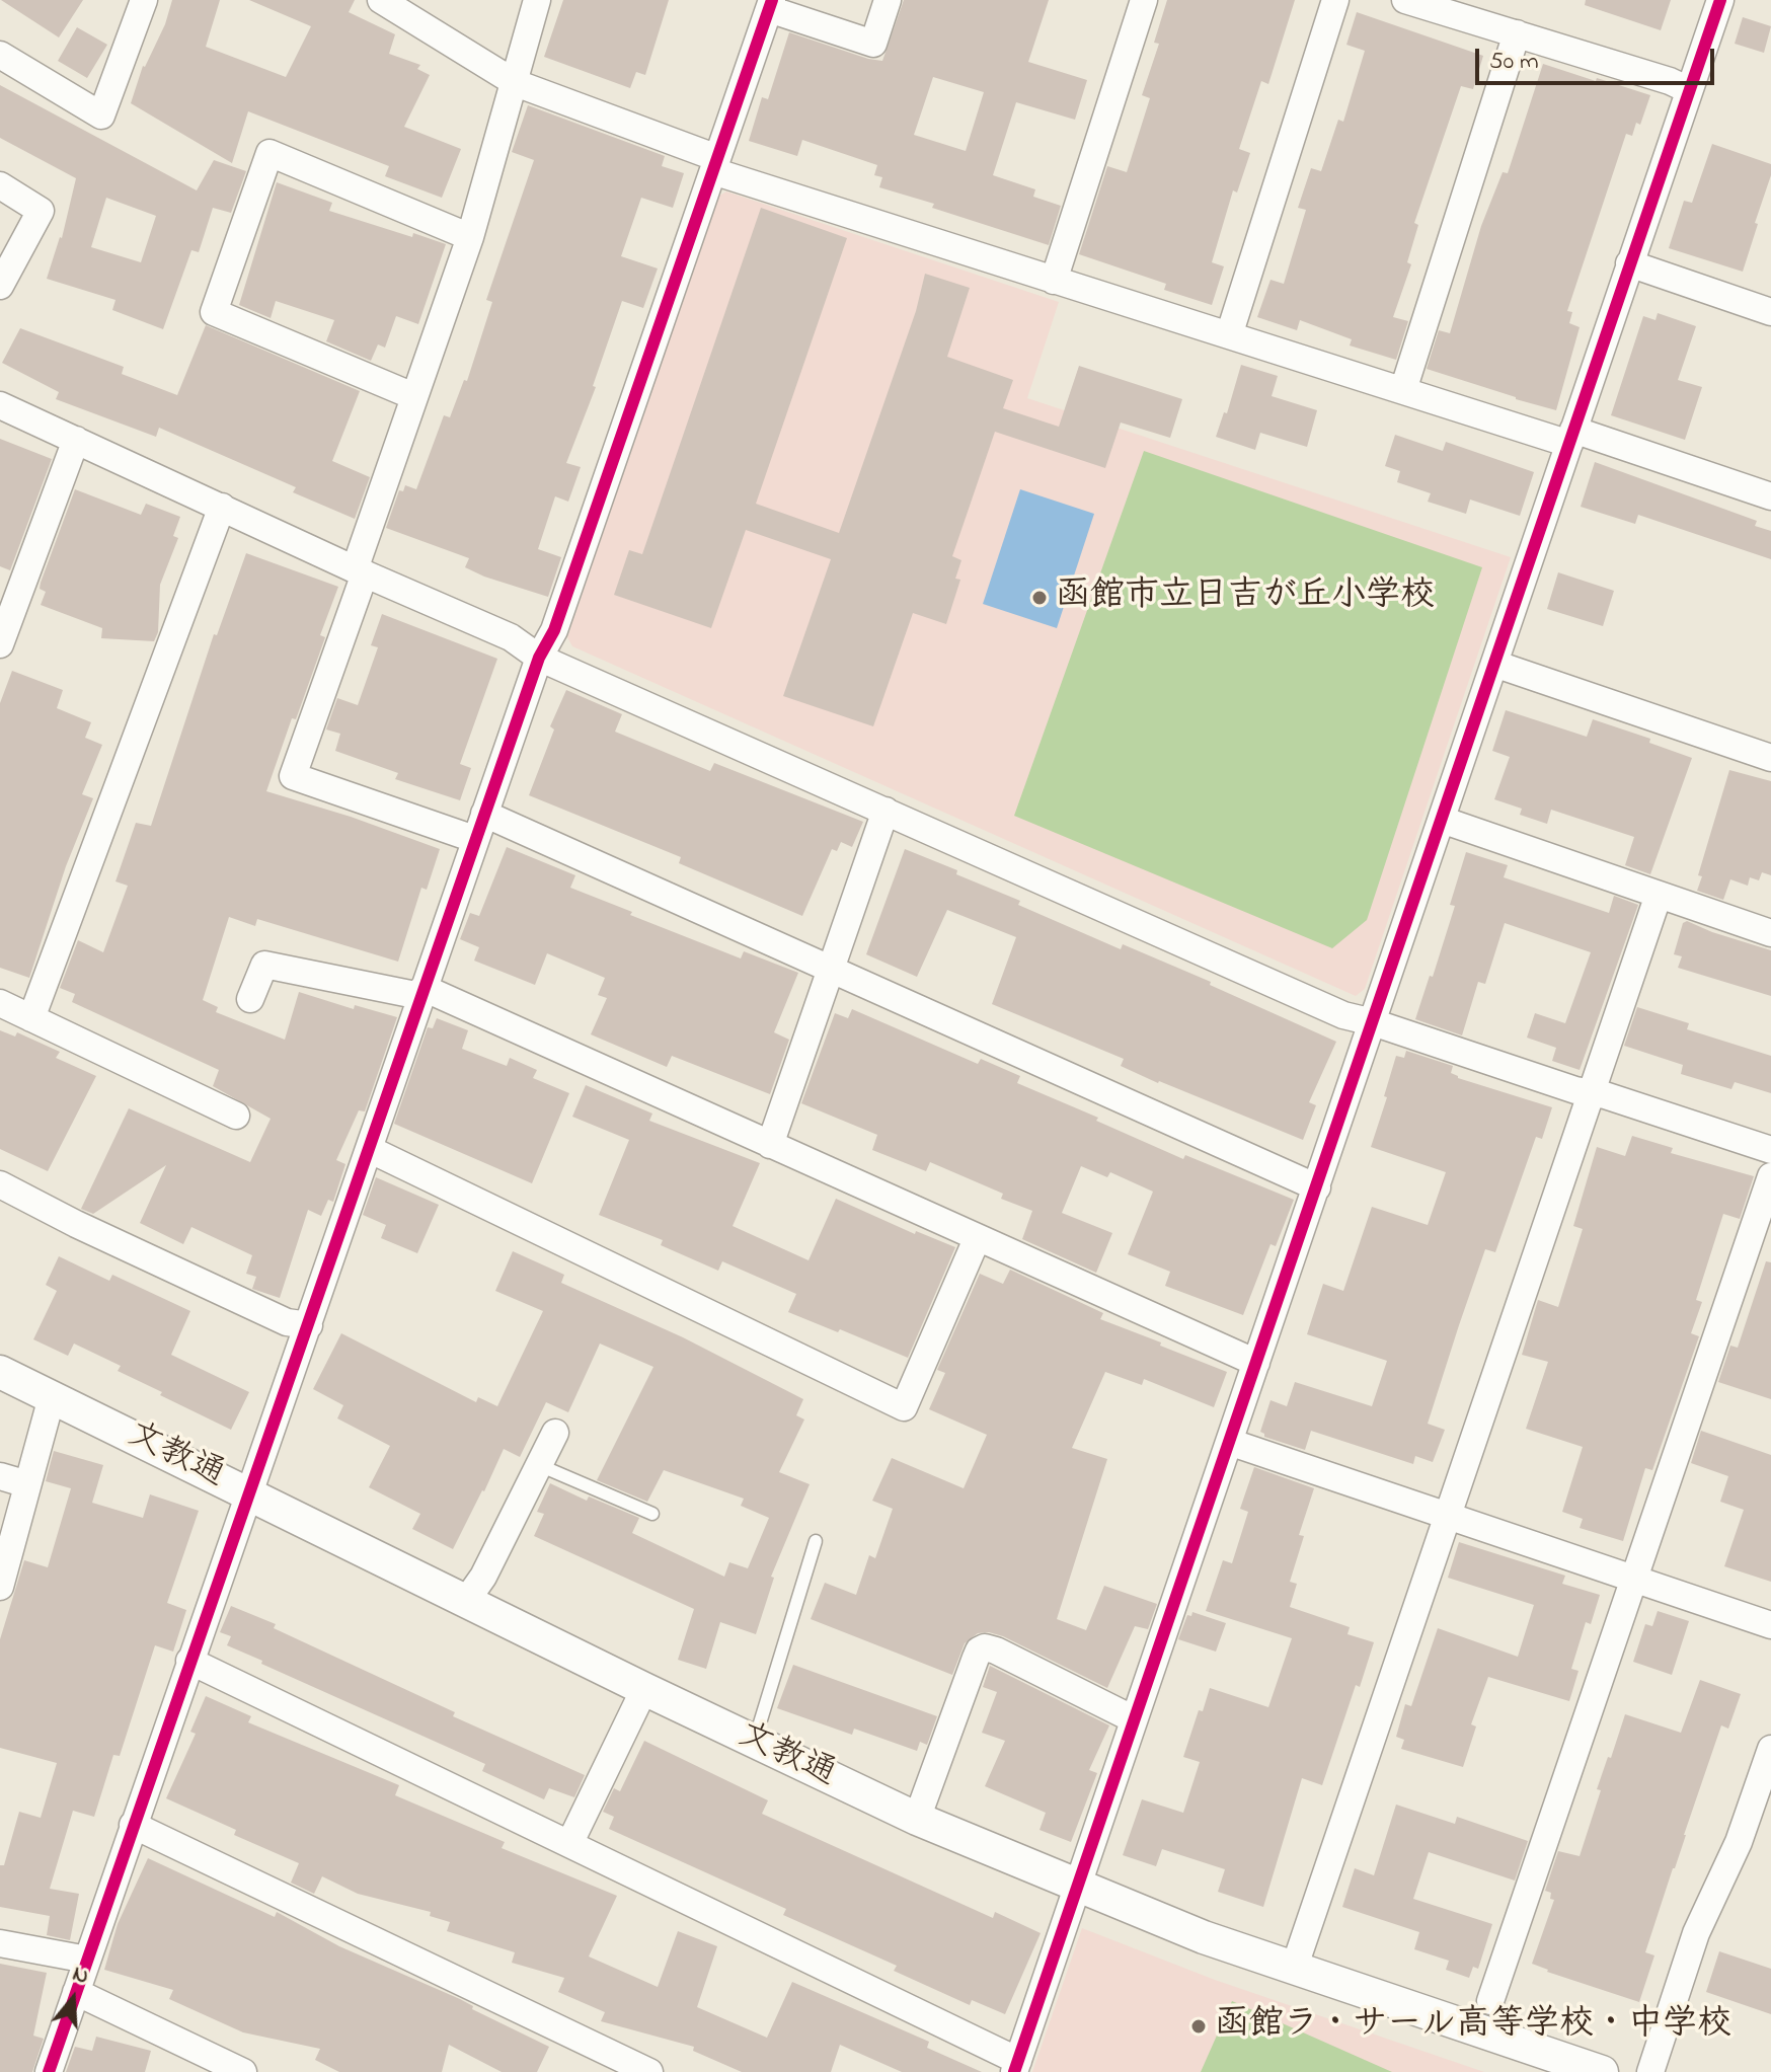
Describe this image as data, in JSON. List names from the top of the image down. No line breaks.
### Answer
{"streets":{"street":["文教通"]},"places":["函館市立日吉が丘小学校","函館ラ・サール高等学校・中学校"],"scale_bar":"50 m","north":"top"}
